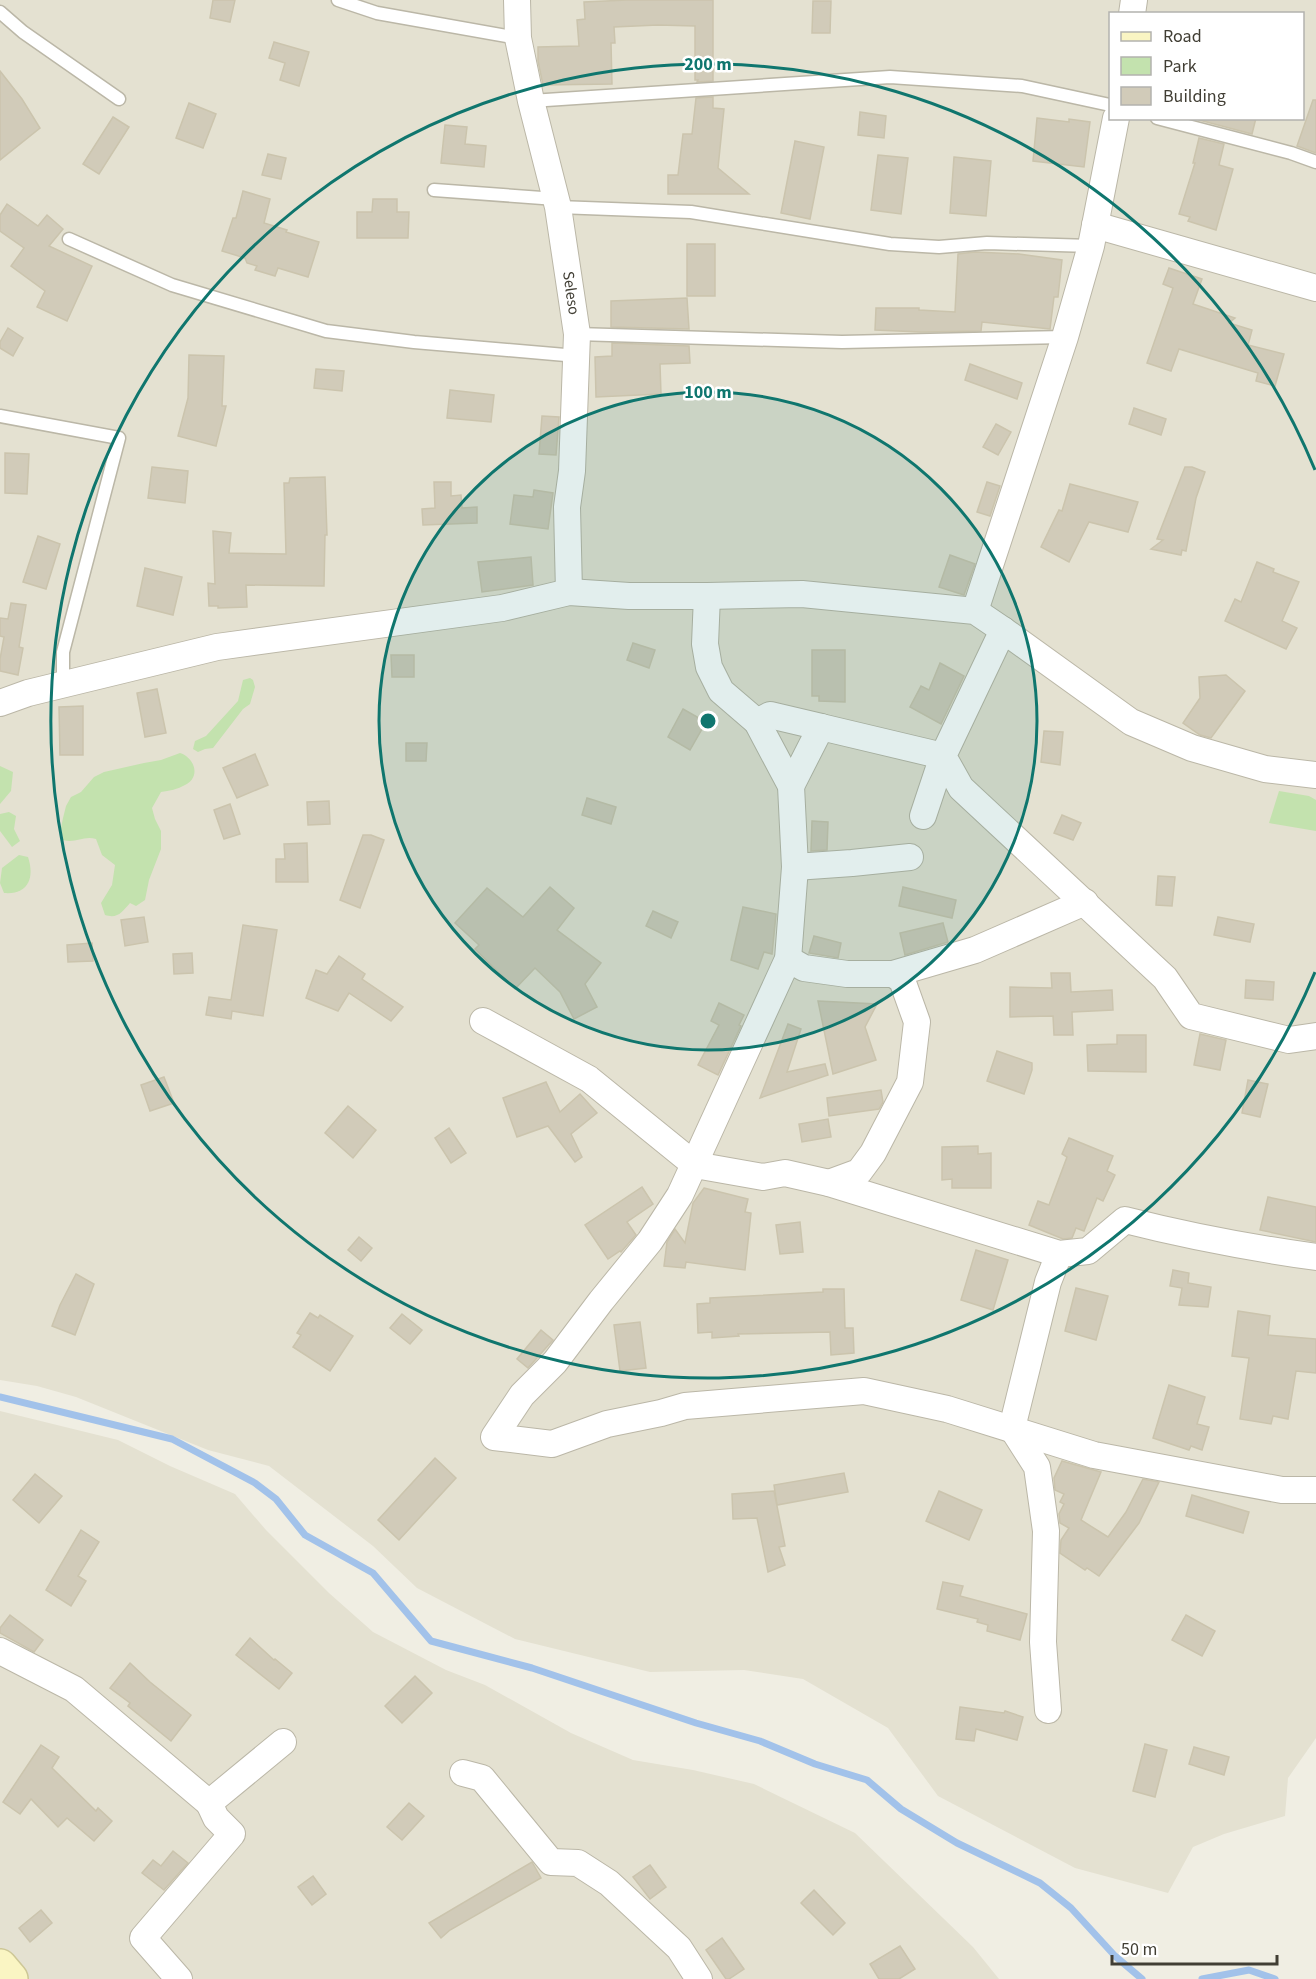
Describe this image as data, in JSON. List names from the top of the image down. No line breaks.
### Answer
{"streets":{"street":["Seleso"]},"legend":["Road","Park","Building"],"scale_bar":"50 m","rings":["200 m","100 m"]}
